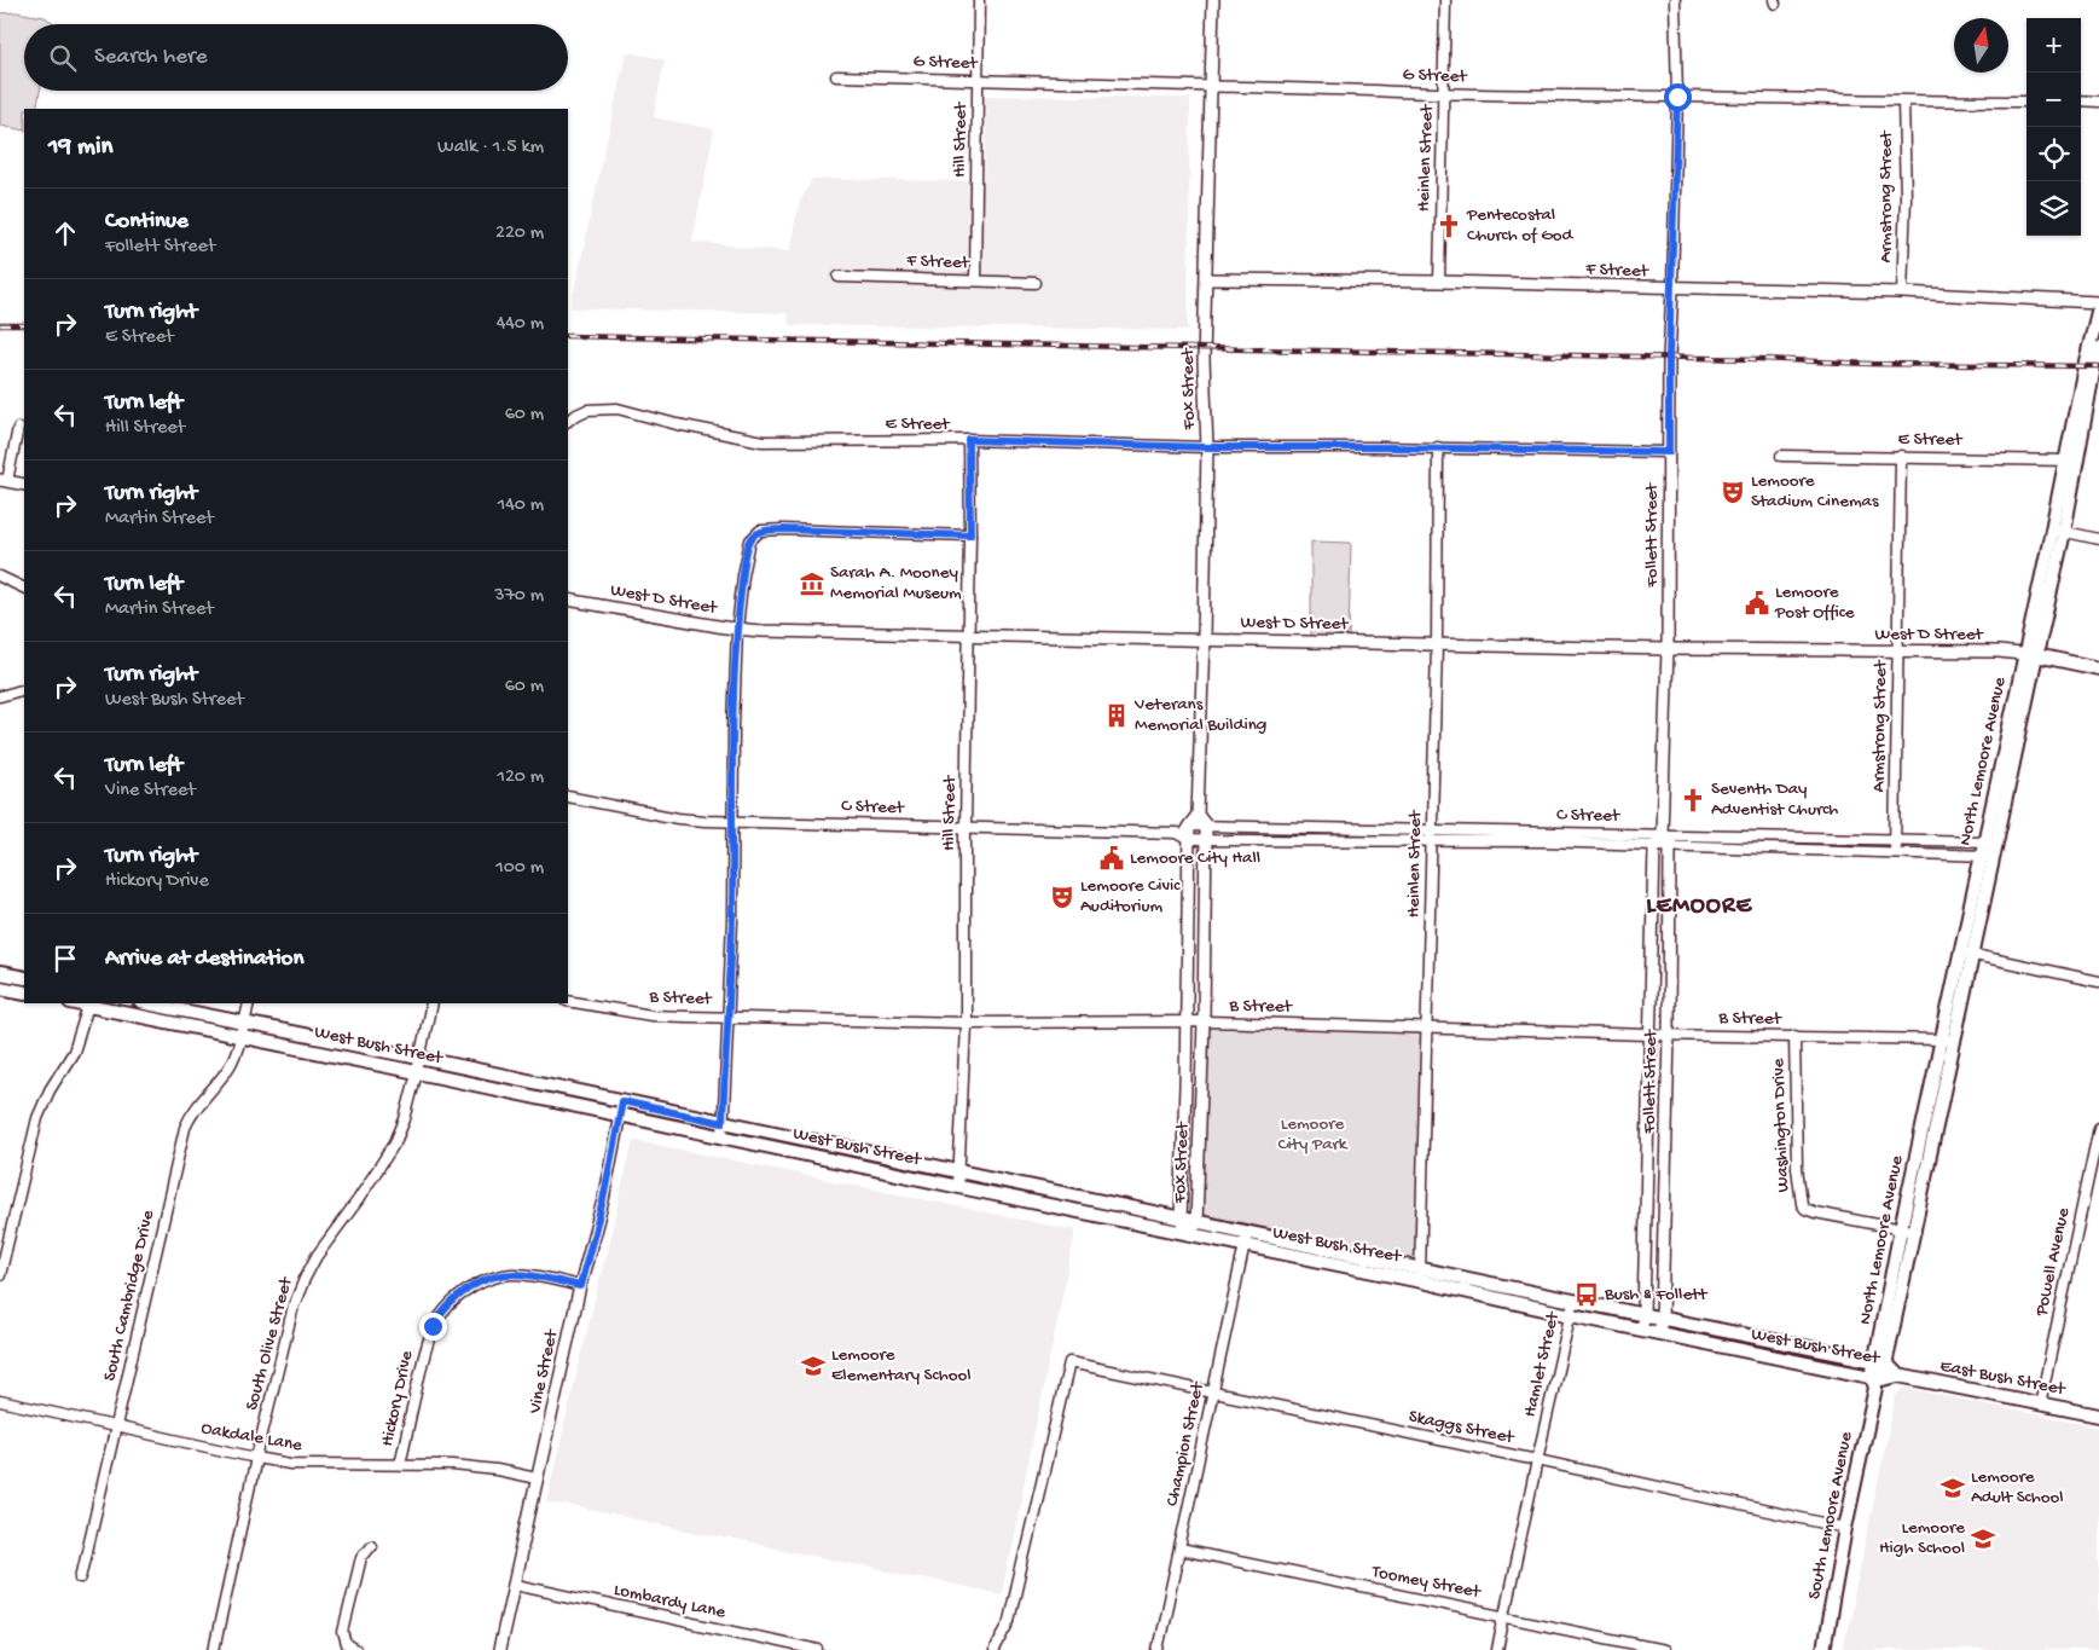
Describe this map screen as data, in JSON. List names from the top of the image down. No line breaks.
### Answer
{"streets":{"main road":["North Lemoore Avenue","West Bush Street","East Bush Street","South Lemoore Avenue"],"street":["G Street","Hill Street","Heinlen Street","Armstrong Street","F Street","Fox Street","E Street","Follett Street","West D Street","C Street","B Street","Washington Drive","Powell Avenue","South Cambridge Drive","South Olive Street","Hamlet Street","Vine Street","Hickory Drive","Skaggs Street","Oakdale Lane","Champion Street","Toomey Street","Lombardy Lane"]},"crossings":[["G Street","Hill Street"],["G Street","Heinlen Street"],["G Street","Armstrong Street"],["G Street","Fox Street"],["G Street","Follett Street"],["Hill Street","F Street"],["Hill Street","E Street"],["Hill Street","West D Street"],["Hill Street","C Street"],["Hill Street","B Street"],["Hill Street","West Bush Street"],["Heinlen Street","F Street"],["Heinlen Street","E Street"],["Heinlen Street","West D Street"],["Heinlen Street","C Street"],["Heinlen Street","B Street"],["Heinlen Street","West Bush Street"],["Armstrong Street","F Street"],["Armstrong Street","E Street"],["Armstrong Street","West D Street"],["Armstrong Street","C Street"],["F Street","Fox Street"],["F Street","Follett Street"],["Fox Street","E Street"],["Fox Street","West D Street"],["Fox Street","C Street"],["Fox Street","B Street"],["Fox Street","West Bush Street"],["E Street","Follett Street"],["E Street","North Lemoore Avenue"],["Follett Street","West D Street"],["Follett Street","C Street"],["Follett Street","B Street"],["Follett Street","West Bush Street"],["West D Street","North Lemoore Avenue"],["North Lemoore Avenue","C Street"],["North Lemoore Avenue","B Street"],["North Lemoore Avenue","West Bush Street"],["North Lemoore Avenue","Washington Drive"],["North Lemoore Avenue","South Lemoore Avenue"],["B Street","Washington Drive"],["West Bush Street","South Cambridge Drive"],["West Bush Street","South Olive Street"],["West Bush Street","Hamlet Street"],["West Bush Street","Vine Street"],["West Bush Street","East Bush Street"],["West Bush Street","Champion Street"],["West Bush Street","South Lemoore Avenue"],["Powell Avenue","East Bush Street"],["South Cambridge Drive","Oakdale Lane"],["South Olive Street","Oakdale Lane"],["Hamlet Street","Skaggs Street"],["Hamlet Street","Toomey Street"],["Vine Street","Hickory Drive"],["Vine Street","Oakdale Lane"],["Vine Street","Lombardy Lane"],["Hickory Drive","Oakdale Lane"],["Skaggs Street","Champion Street"],["Skaggs Street","South Lemoore Avenue"],["Champion Street","Toomey Street"]],"districts":["LEMOORE"],"parks":["Lemoore City Park"],"places":{"church":["Pentecostal Church of God","Seventh Day Adventist Church"],"theatre":["Lemoore Stadium Cinemas","Lemoore Civic Auditorium"],"museum":["Sarah A. Mooney Memorial Museum"],"public building":["Lemoore Post Office","Lemoore City Hall"],"building":["Veterans Memorial Building"],"bus stop":["Bush & Follett"],"school or university":["Lemoore Elementary School","Lemoore Adult School","Lemoore High School"]},"north":"top","page":{"map_buttons":["+","−"],"search":"Search here","heading":["19 min","Walk · 1.5 km"],"list":[["Continue","Follett Street","220 m"],["Turn right","E Street","440 m"],["Turn left","Hill Street","60 m"],["Turn right","Martin Street","140 m"],["Turn left","Martin Street","370 m"],["Turn right","West Bush Street","60 m"],["Turn left","Vine Street","120 m"],["Turn right","Hickory Drive","100 m"],"Arrive at destination"]}}
